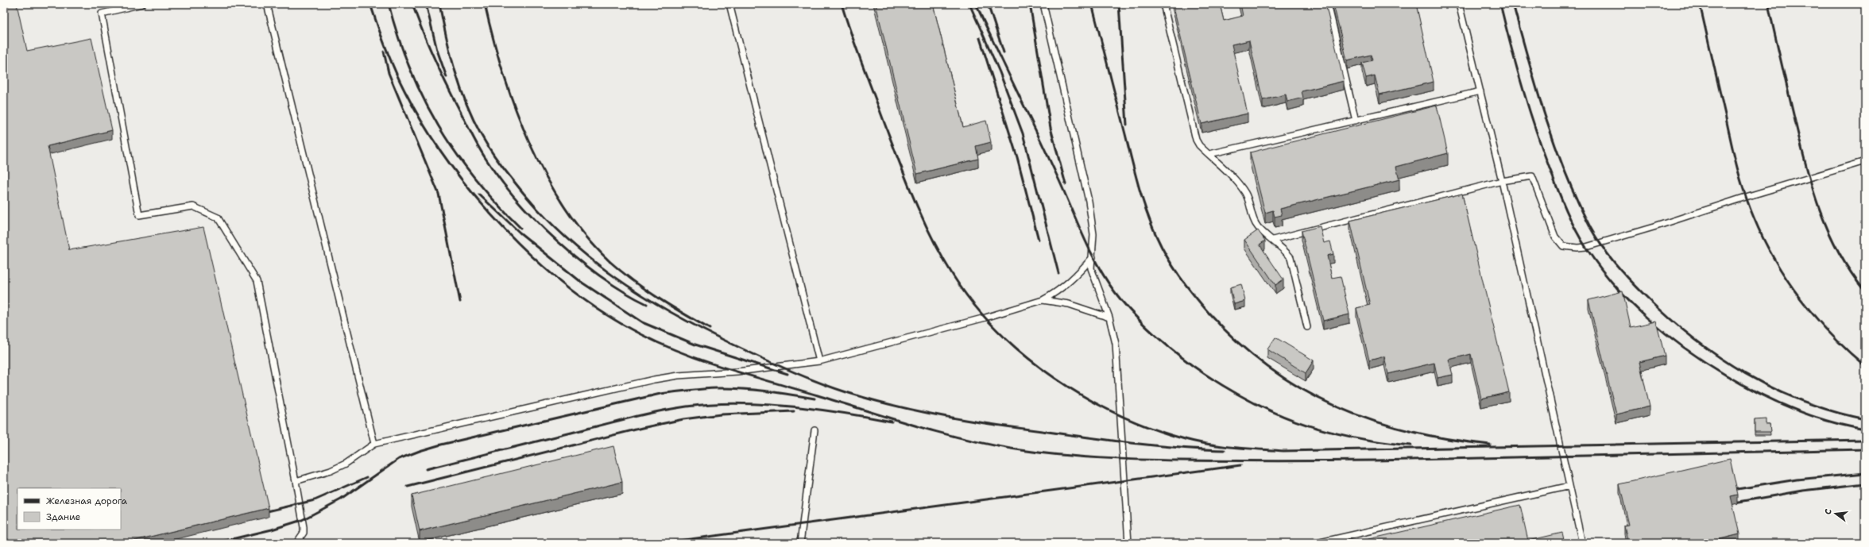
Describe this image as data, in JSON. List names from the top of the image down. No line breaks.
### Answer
{"legend":["Железная дорога","Здание"],"north":"left"}
